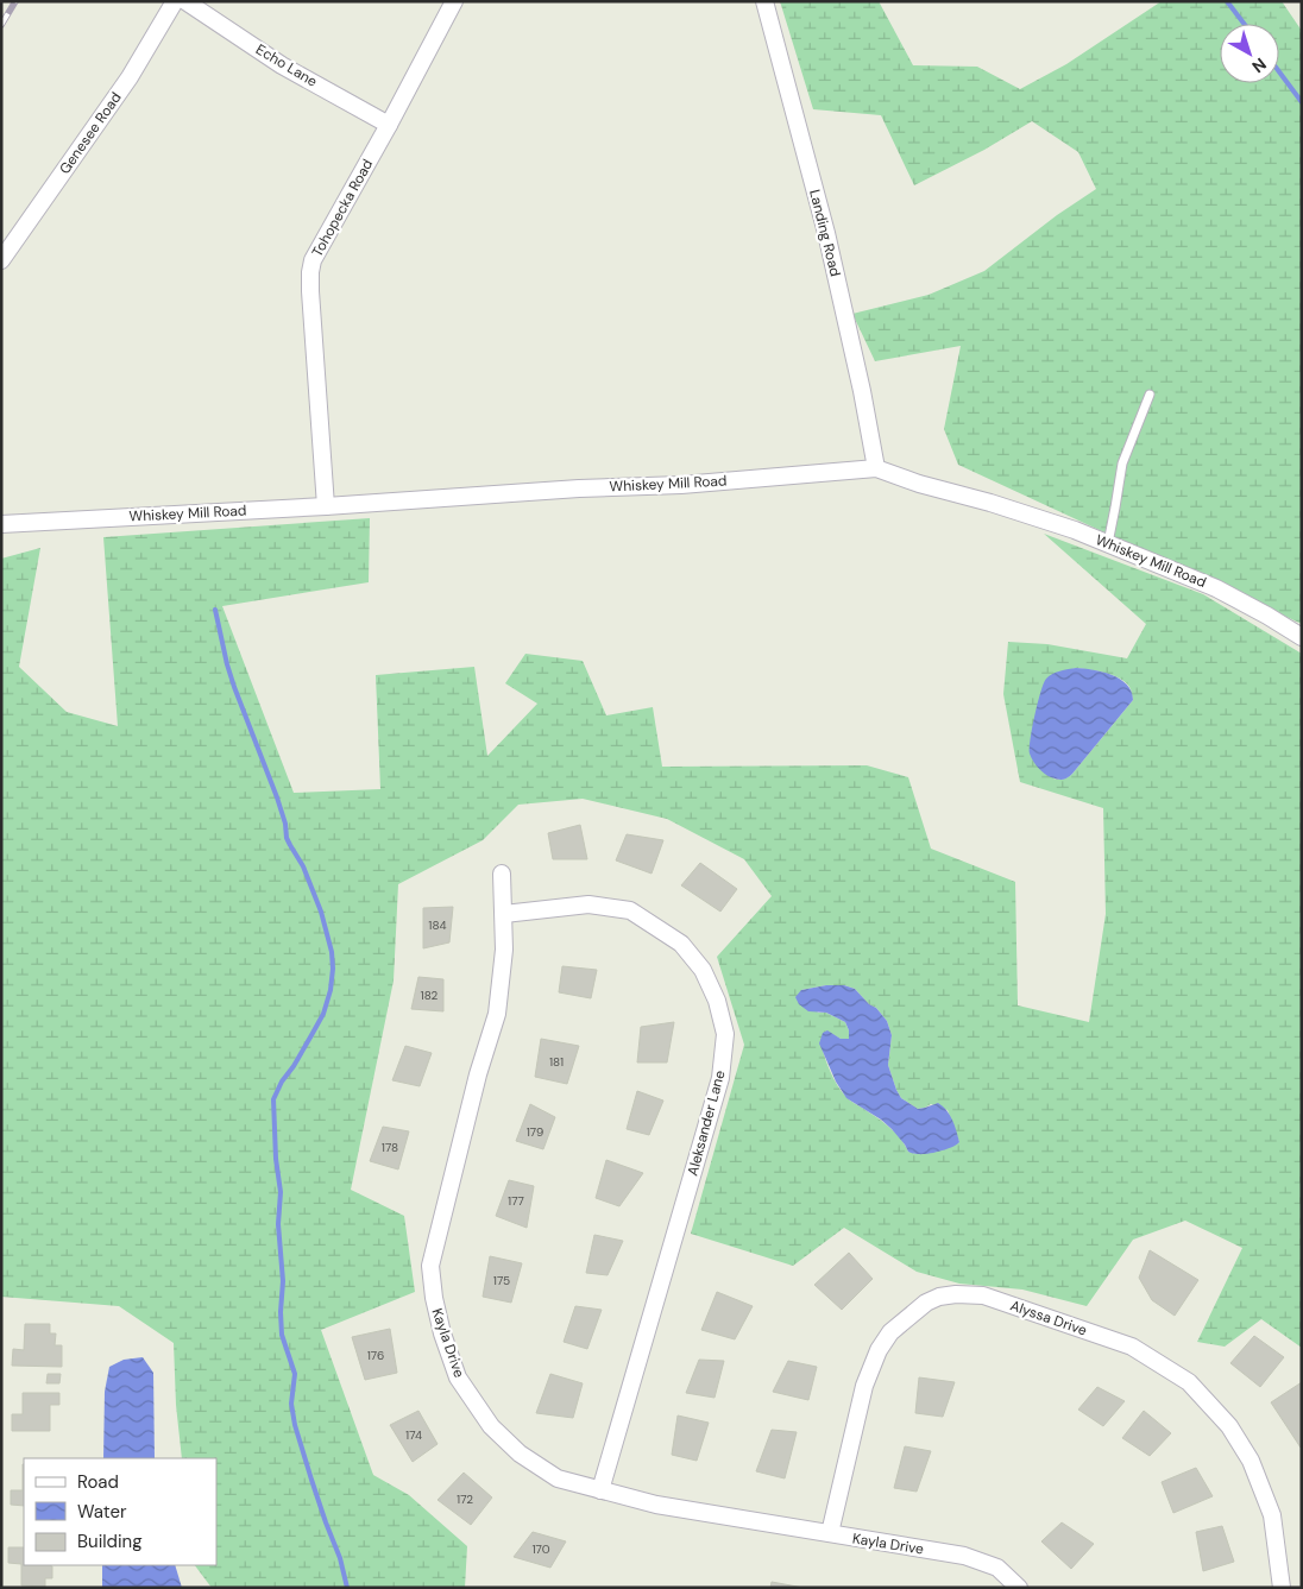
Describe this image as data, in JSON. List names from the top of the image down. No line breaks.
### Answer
{"streets":{"street":["Echo Lane","Genesee Road","Tohopecka Road","Landing Road","Whiskey Mill Road","Aleksander Lane","Alyssa Drive","Kayla Drive"]},"crossings":[["Echo Lane","Tohopecka Road"],["Tohopecka Road","Whiskey Mill Road"],["Landing Road","Whiskey Mill Road"],["Aleksander Lane","Kayla Drive"],["Alyssa Drive","Kayla Drive"]],"house_numbers":["184","182","181","179","178","177","175","176","174","172","170"],"legend":["Road","Water","Building"],"north":"bottom right"}
